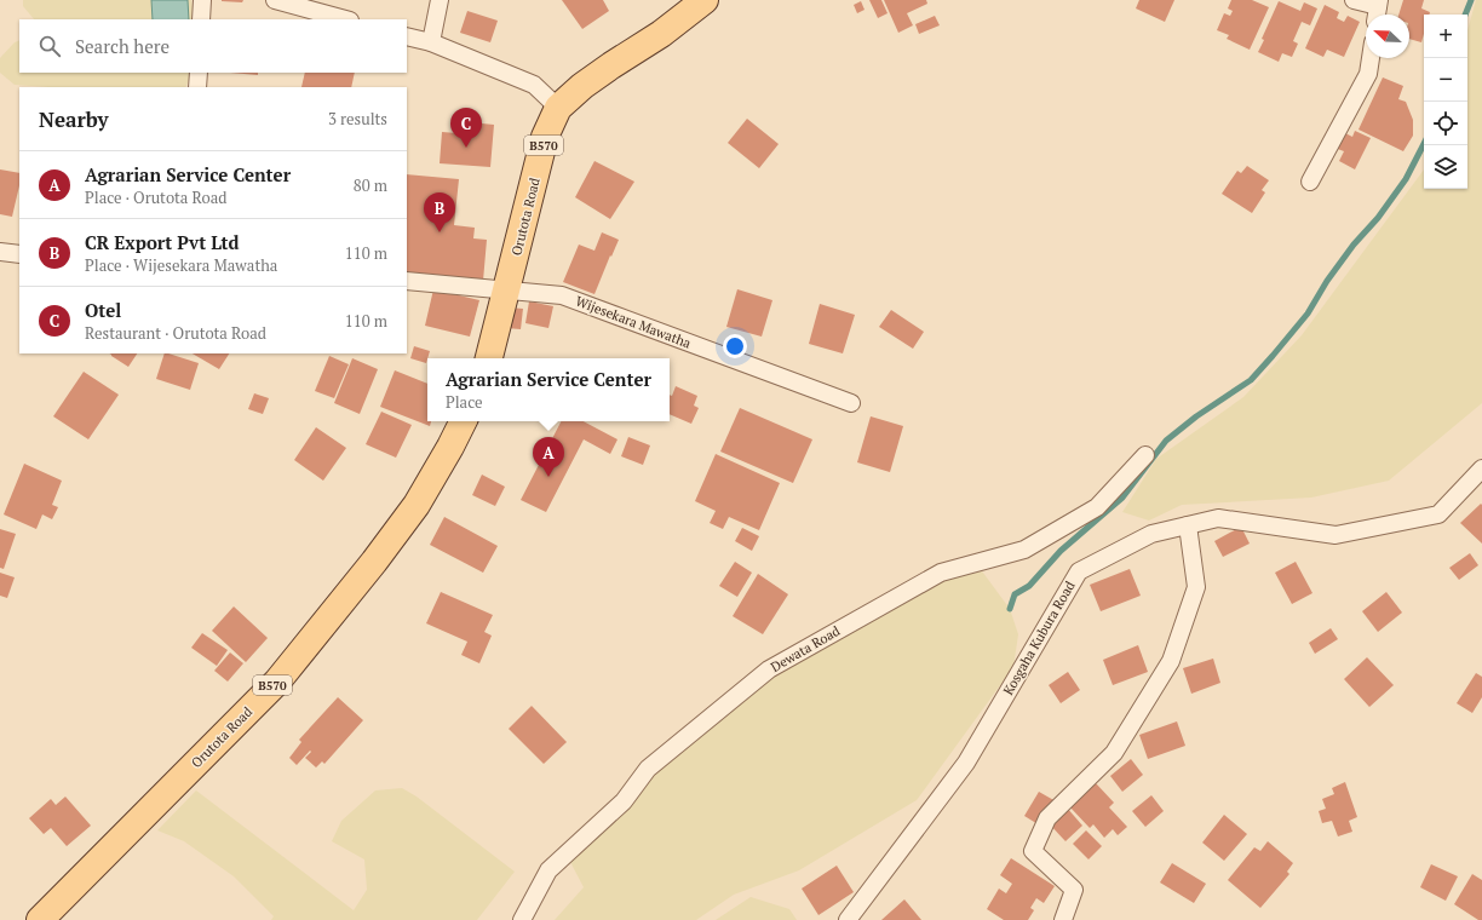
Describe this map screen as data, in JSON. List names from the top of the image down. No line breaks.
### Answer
{"streets":{"main road":["B570","Orutota Road"],"street":["Wijesekara Mawatha","Kosgaha Kubura Road","Dewata Road"]},"crossings":[["Orutota Road","Wijesekara Mawatha"]],"north":"top left","page":{"map_buttons":["+","−"],"search":"Search here","heading":["Nearby","3 results"],"pins":["C","B","A"],"list":[{"mark":"A","name":"Agrarian Service Center","note":"Place · Orutota Road","value":"80 m"},{"mark":"B","name":"CR Export Pvt Ltd","note":"Place · Wijesekara Mawatha","value":"110 m"},{"mark":"C","name":"Otel","note":"Restaurant · Orutota Road","value":"110 m"}],"popup":["Agrarian Service Center","Place"]}}
